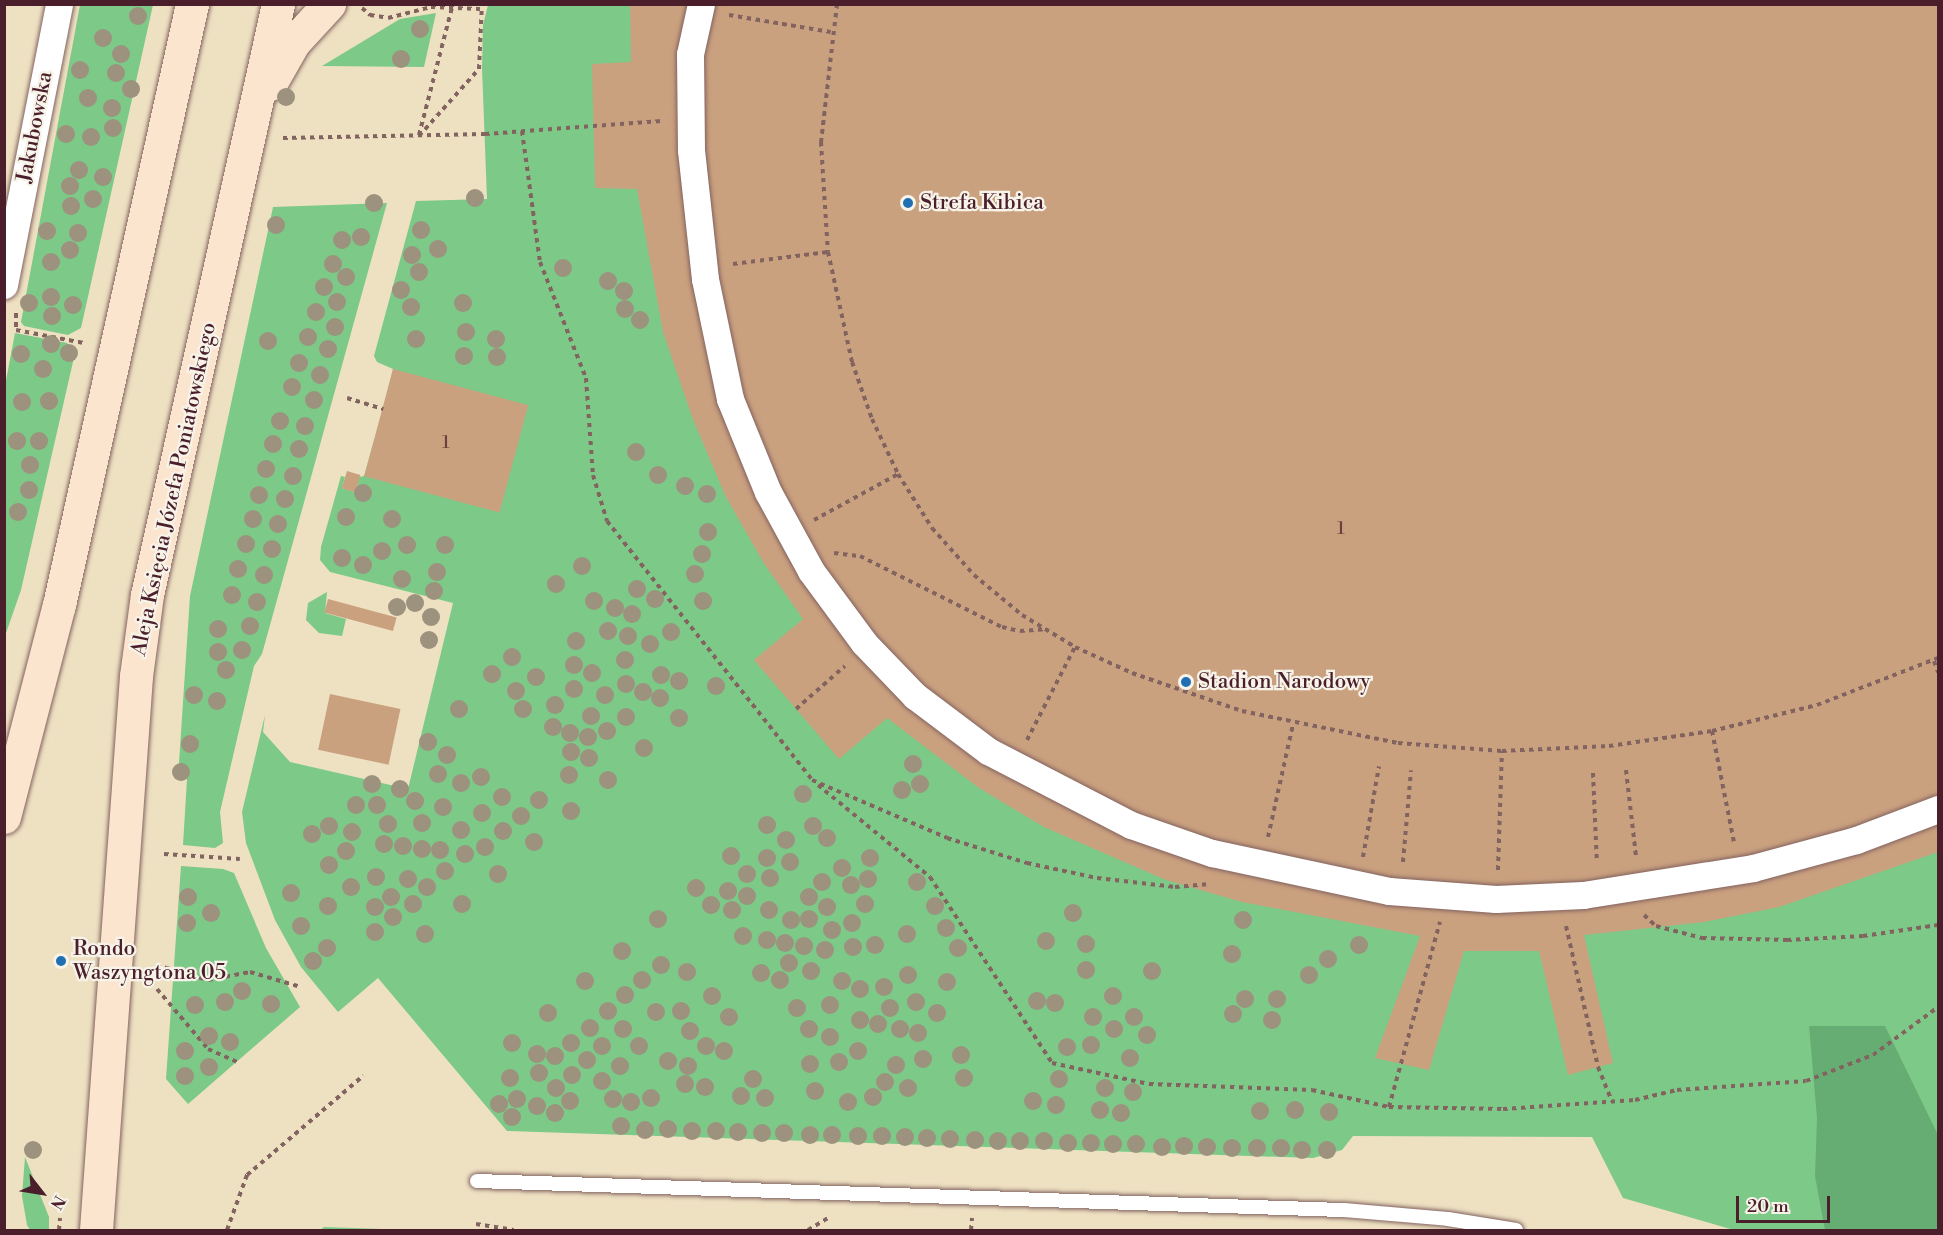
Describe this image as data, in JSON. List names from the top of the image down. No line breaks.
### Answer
{"streets":{"main road":["Aleja Księcia Józefa Poniatowskiego"],"street":["Jakubowska"]},"places":["Strefa Kibica","Stadion Narodowy","Rondo Waszyngtona 05"],"house_numbers":["1","1"],"scale_bar":"20 m","north":"bottom right"}
